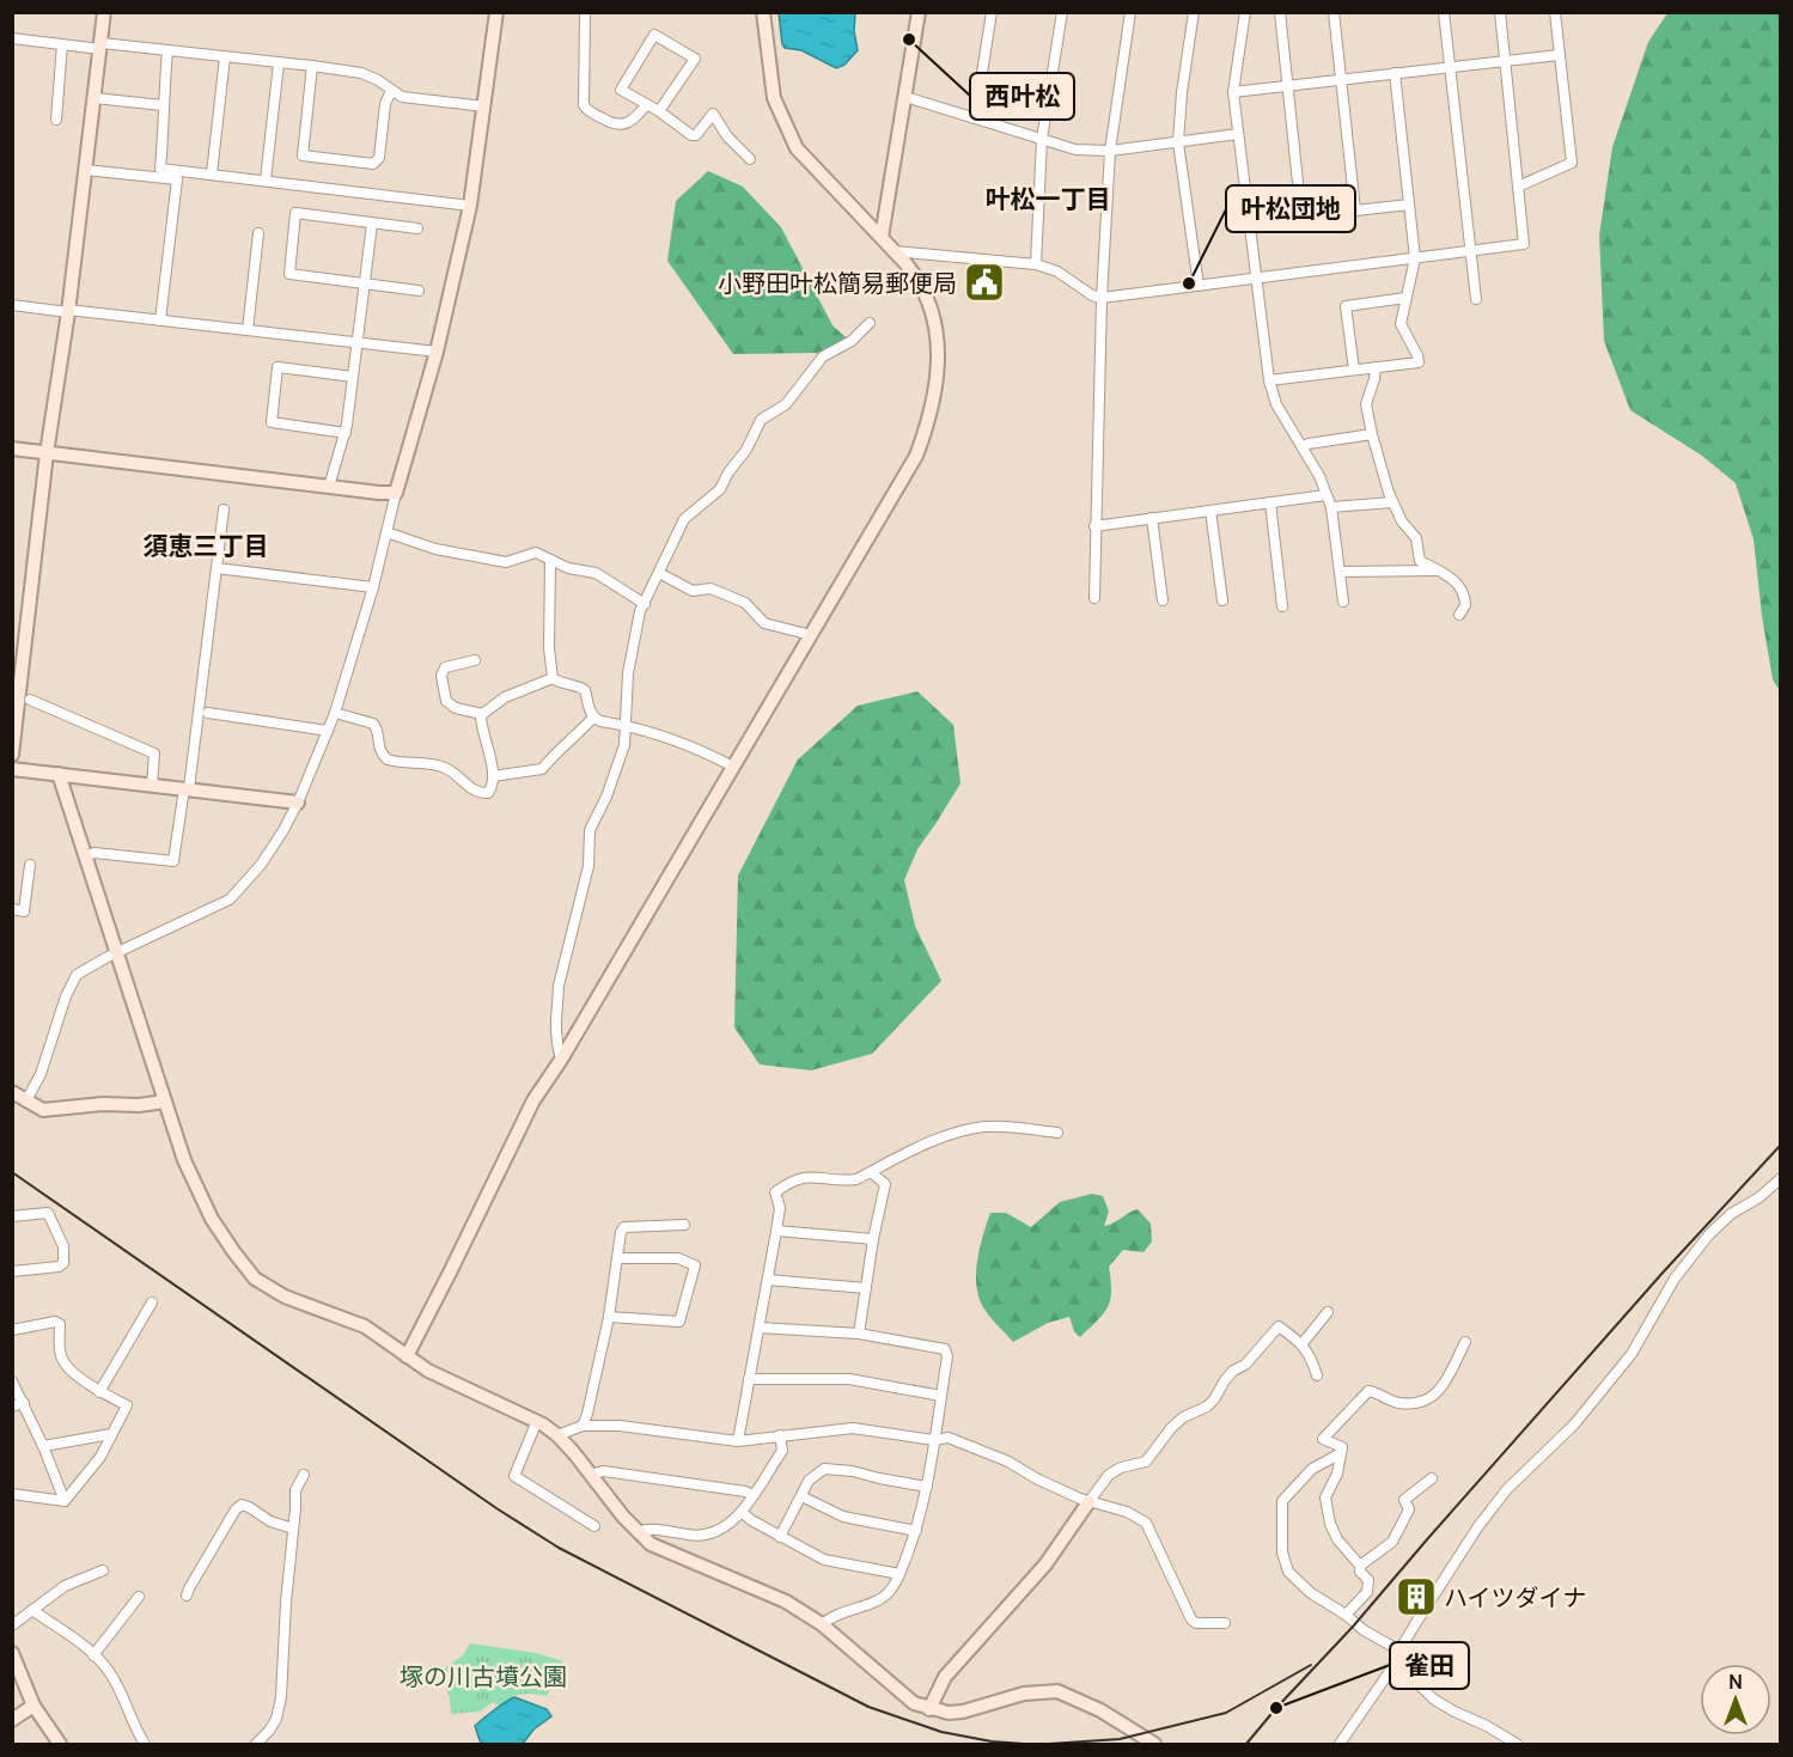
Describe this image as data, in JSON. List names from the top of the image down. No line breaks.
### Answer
{"districts":["叶松一丁目","須恵三丁目"],"parks":["塚の川古墳公園"],"places":{"other":["西叶松","叶松団地","雀田"],"public building":["小野田叶松簡易郵便局"],"building":["ハイツダイナ"]},"north":"top"}
